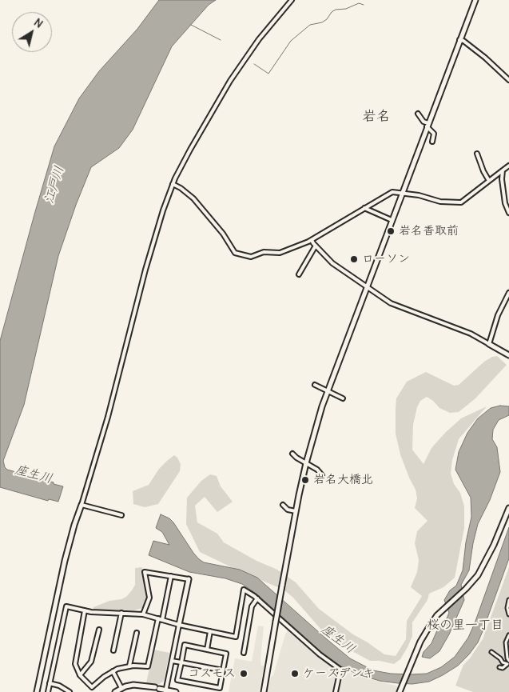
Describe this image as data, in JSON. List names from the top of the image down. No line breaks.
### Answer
{"districts":["岩名","桜の里一丁目"],"water":["江戸川","座生川"],"places":["岩名香取前","ローソン","岩名大橋北","コスモス","ケーズデンキ"],"north":"top right"}
